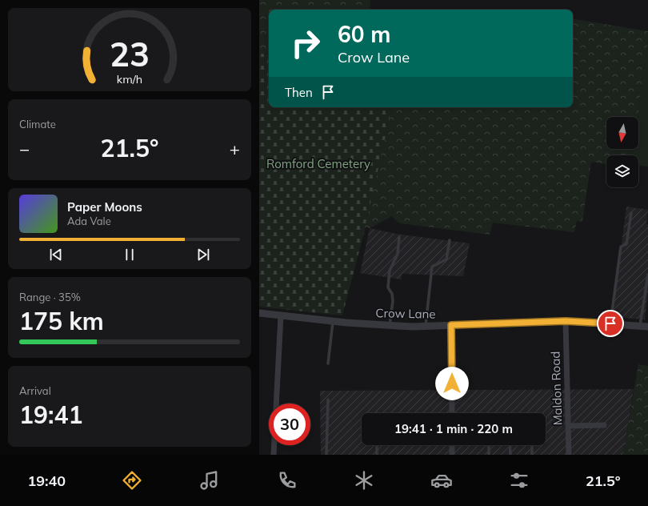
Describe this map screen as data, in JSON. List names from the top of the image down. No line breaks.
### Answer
{"streets":{"street":["Crow Lane","Maldon Road"]},"crossings":[["Crow Lane","Maldon Road"]],"parks":["Romford Cemetery"],"north":"bottom","page":{"turn":["60 m","Crow Lane"],"then":"Then","tile":["Climate",["Range · 35%","175 km"],["Arrival","19:41"]],"heat":["−","21.5°","+"],"song":["Paper Moons","Ada Vale"],"limit":"30","trip":"19:41 · 1 min · 220 m","tabs":["19:40","21.5°"],"gauge":["23","km/h"]}}
